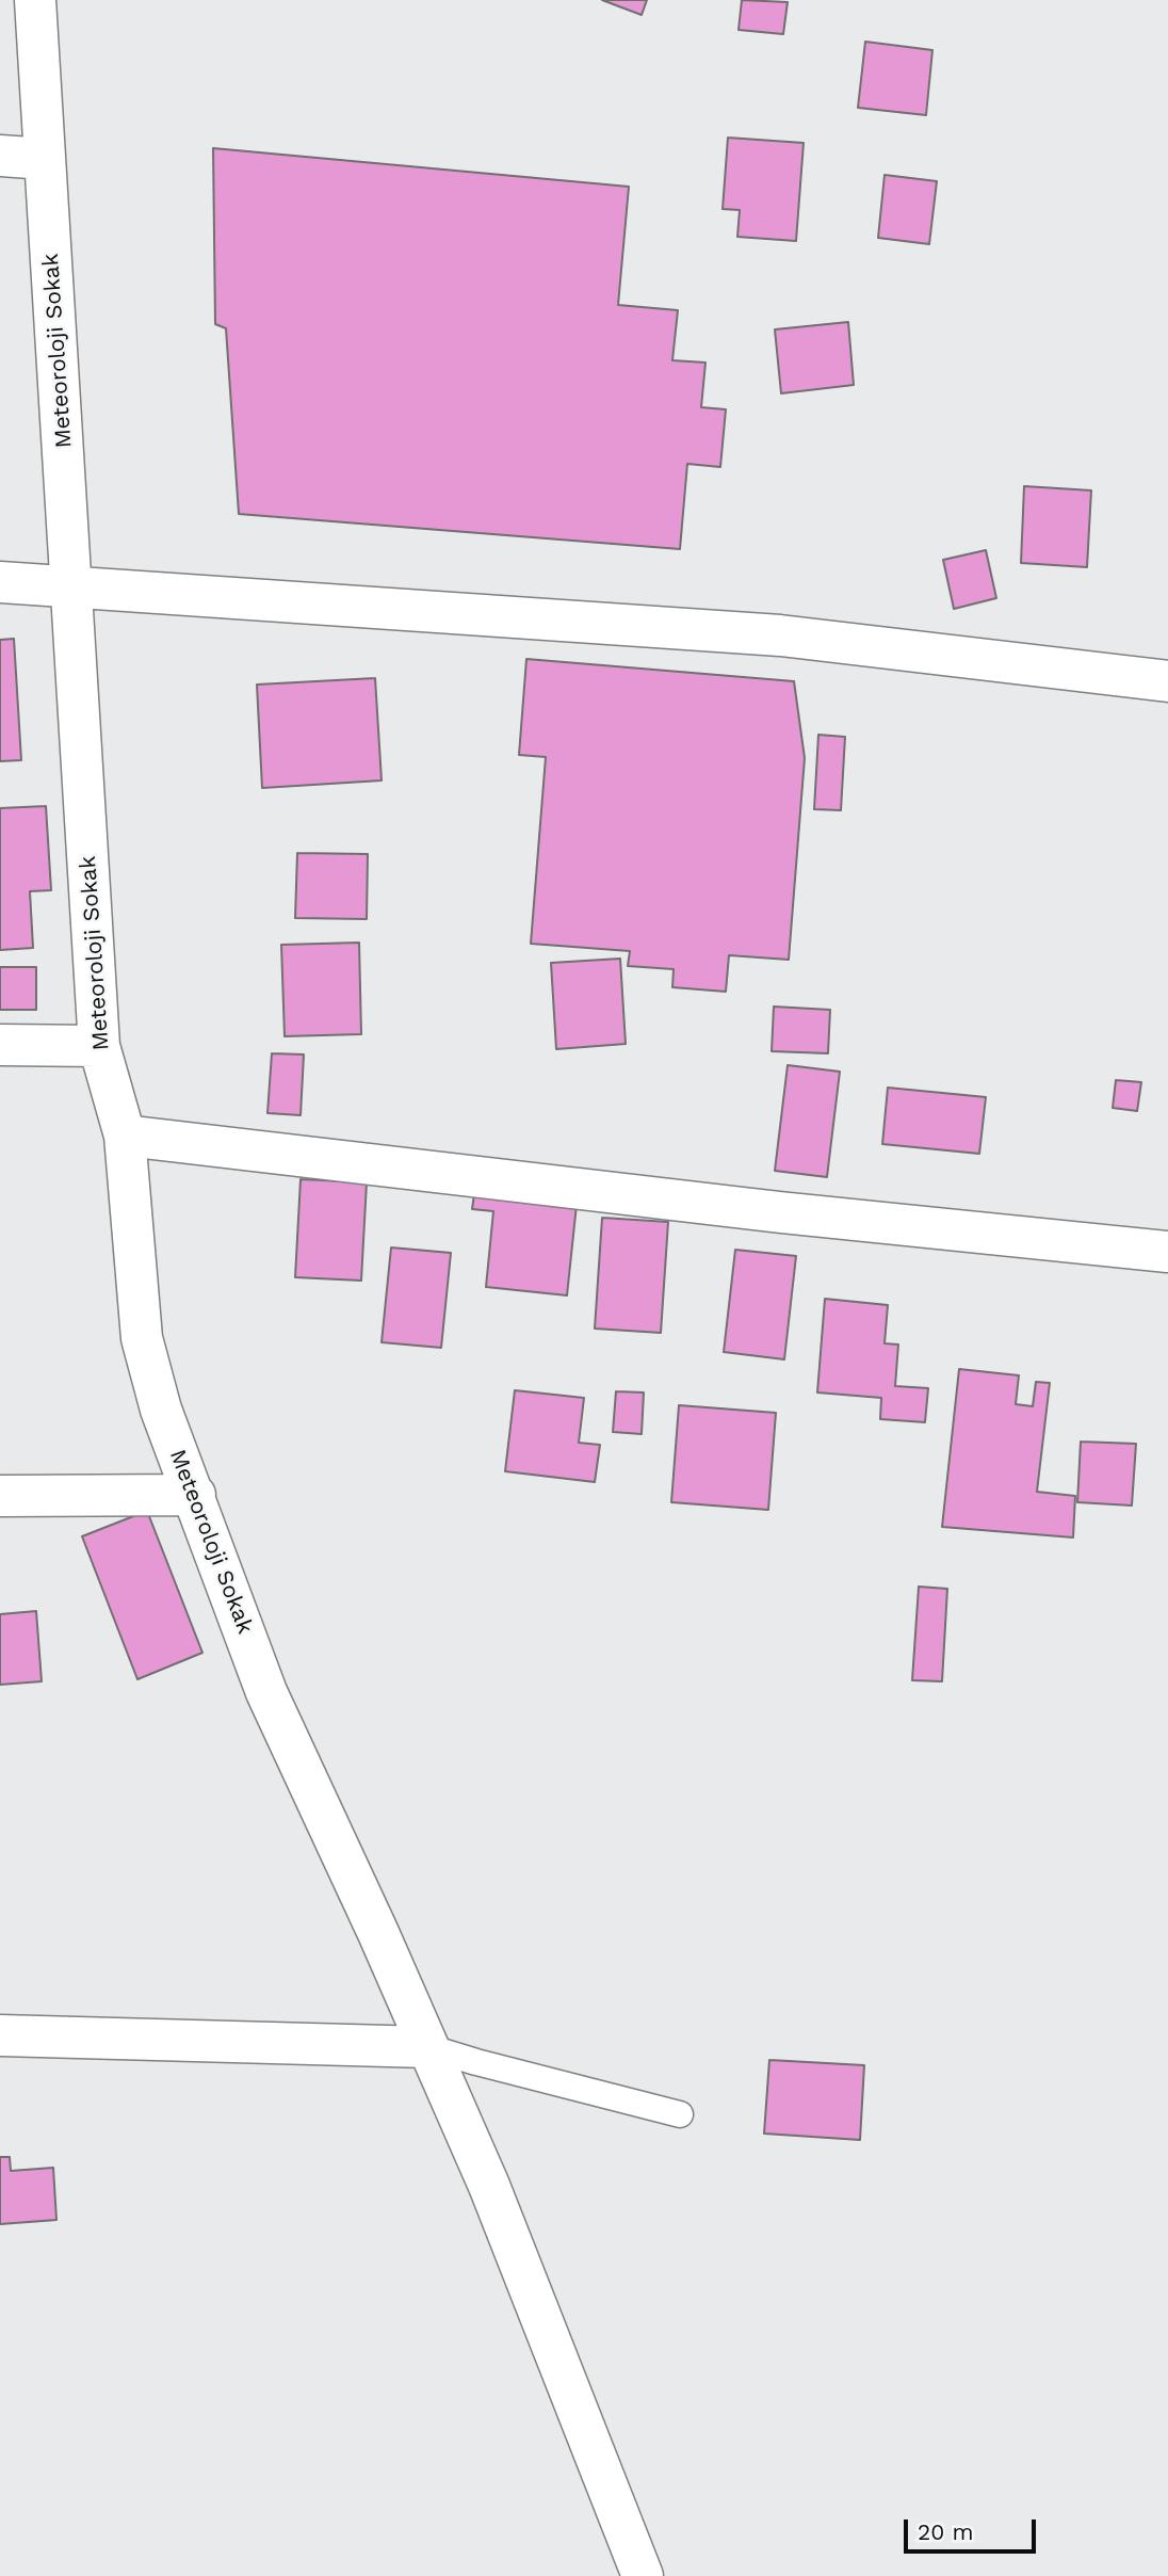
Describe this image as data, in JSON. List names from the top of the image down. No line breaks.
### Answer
{"streets":{"street":["Meteoroloji Sokak"]},"scale_bar":"20 m"}
